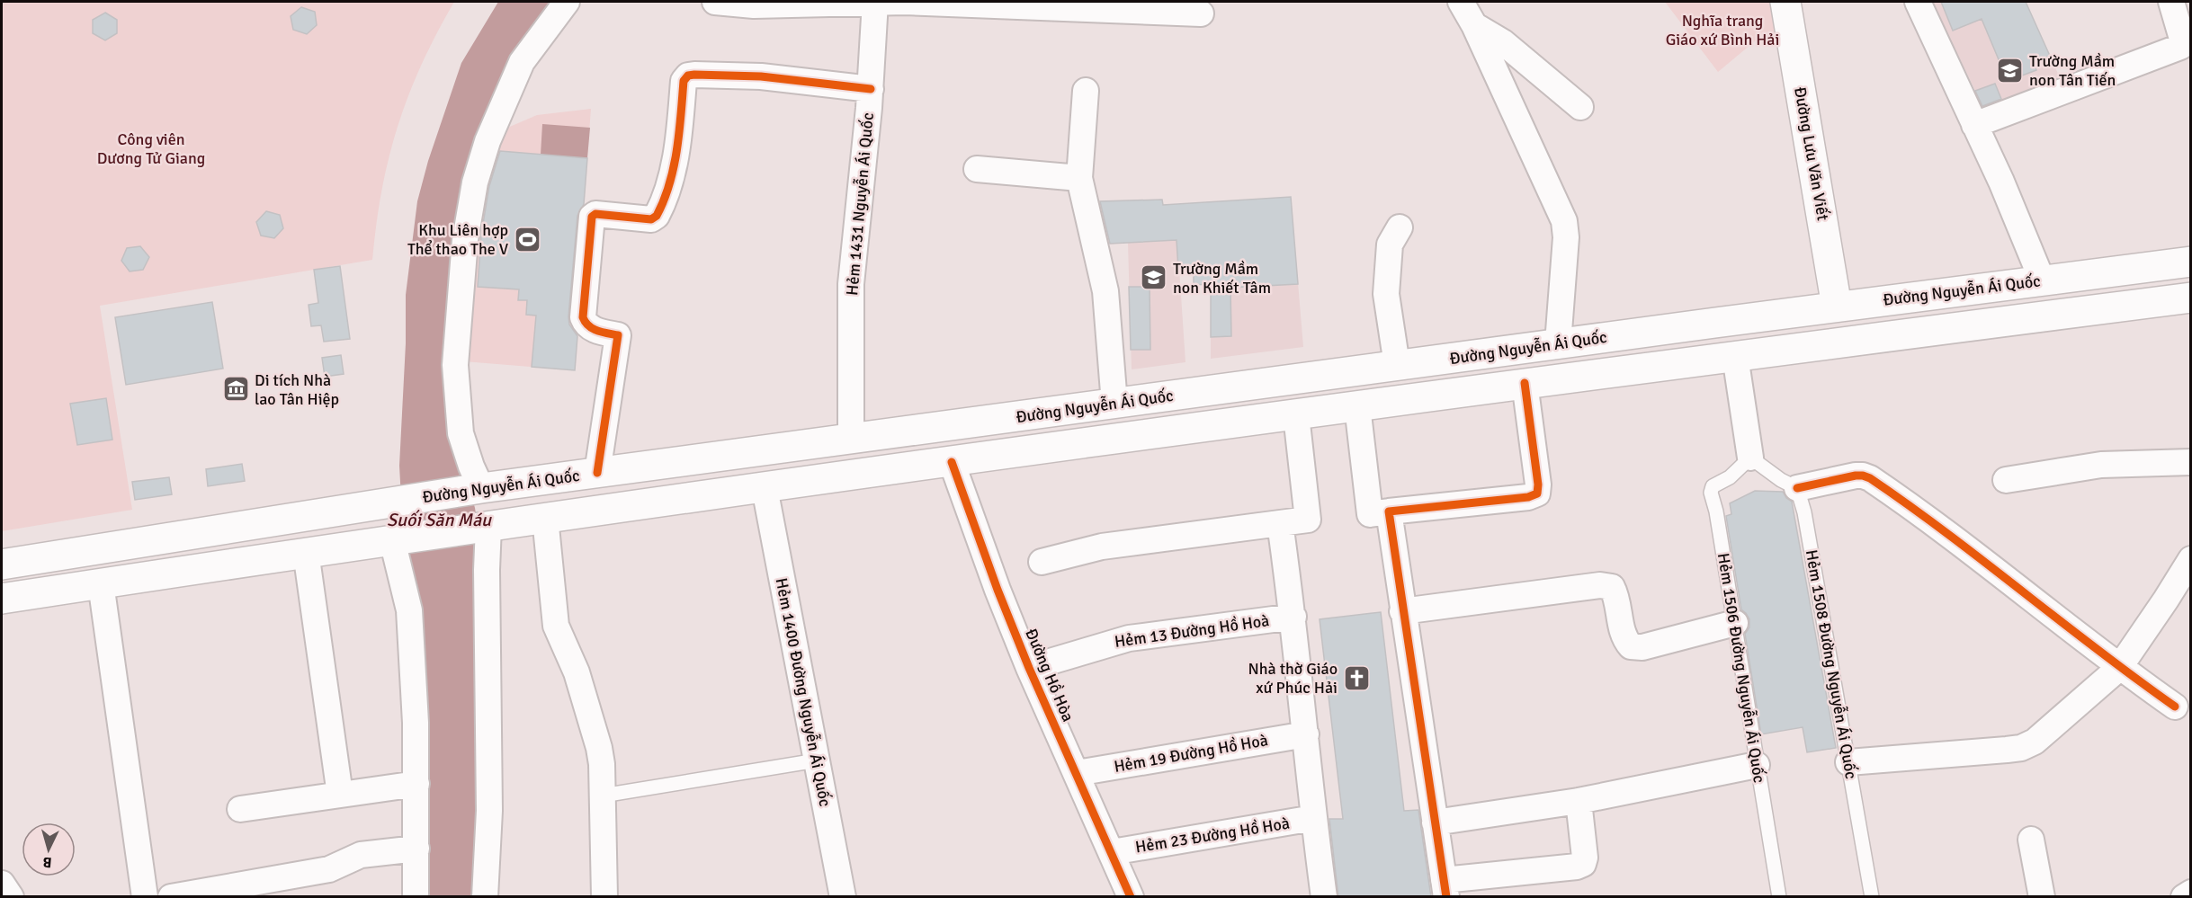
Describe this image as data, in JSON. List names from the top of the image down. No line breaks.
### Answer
{"streets":{"main road":["Đường Lưu Văn Viết","Đường Nguyễn Ái Quốc"],"street":["Hẻm 1431 Nguyễn Ái Quốc","Hẻm 13 Đường Hồ Hoà","Đường Hồ Hòa","Hẻm 1400 Đường Nguyễn Ái Quốc","Hẻm 19 Đường Hồ Hoà","Hẻm 23 Đường Hồ Hoà"],"lane":["Hẻm 1508 Đường Nguyễn Ái Quốc","Hẻm 1506 Đường Nguyễn Ái Quốc"]},"crossings":[["Đường Lưu Văn Viết","Đường Nguyễn Ái Quốc"],["Hẻm 1431 Nguyễn Ái Quốc","Đường Nguyễn Ái Quốc"],["Hẻm 13 Đường Hồ Hoà","Đường Hồ Hòa"],["Đường Hồ Hòa","Hẻm 19 Đường Hồ Hoà"],["Đường Hồ Hòa","Hẻm 23 Đường Hồ Hoà"]],"water":["Suối Săn Máu"],"parks":["Nghĩa trang Giáo xứ Bình Hải","Công viên Dương Tử Giang"],"places":{"school or university":["Trường Mầm non Tân Tiến","Trường Mầm non Khiết Tâm"],"sports":["Khu Liên hợp Thể thao The V"],"museum":["Di tích Nhà lao Tân Hiệp"],"church":["Nhà thờ Giáo xứ Phúc Hải"]},"north":"bottom"}
